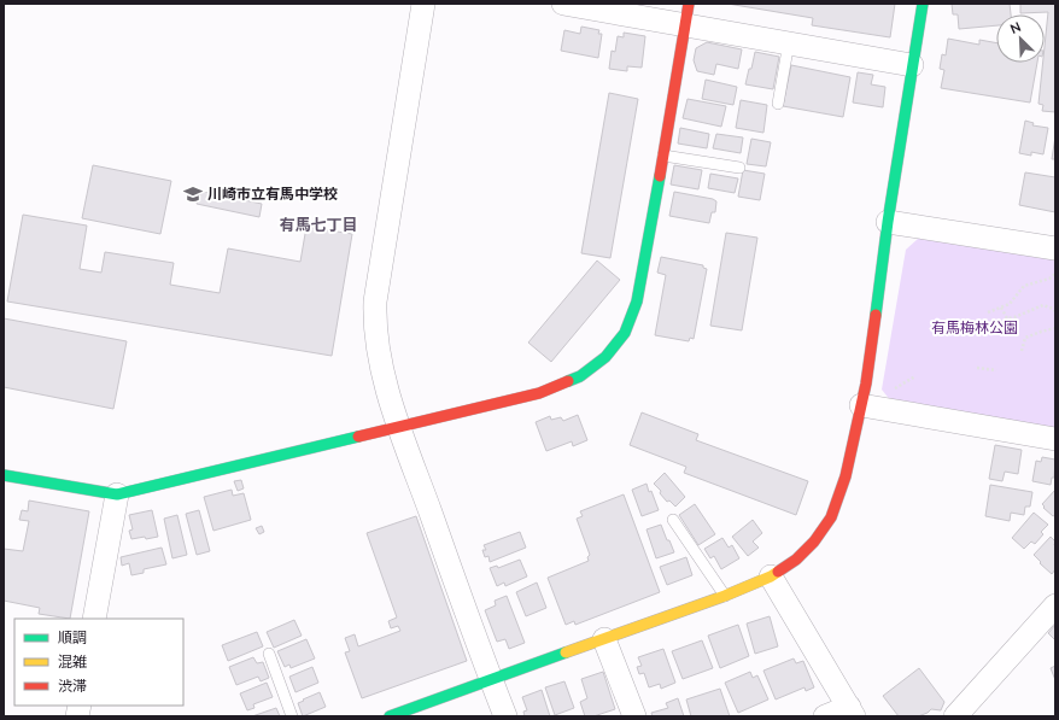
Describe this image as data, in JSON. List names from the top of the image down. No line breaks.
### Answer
{"districts":["有馬七丁目"],"parks":["有馬梅林公園"],"places":{"school or university":["川崎市立有馬中学校"]},"legend":["順調","混雑","渋滞"],"north":"top left"}
